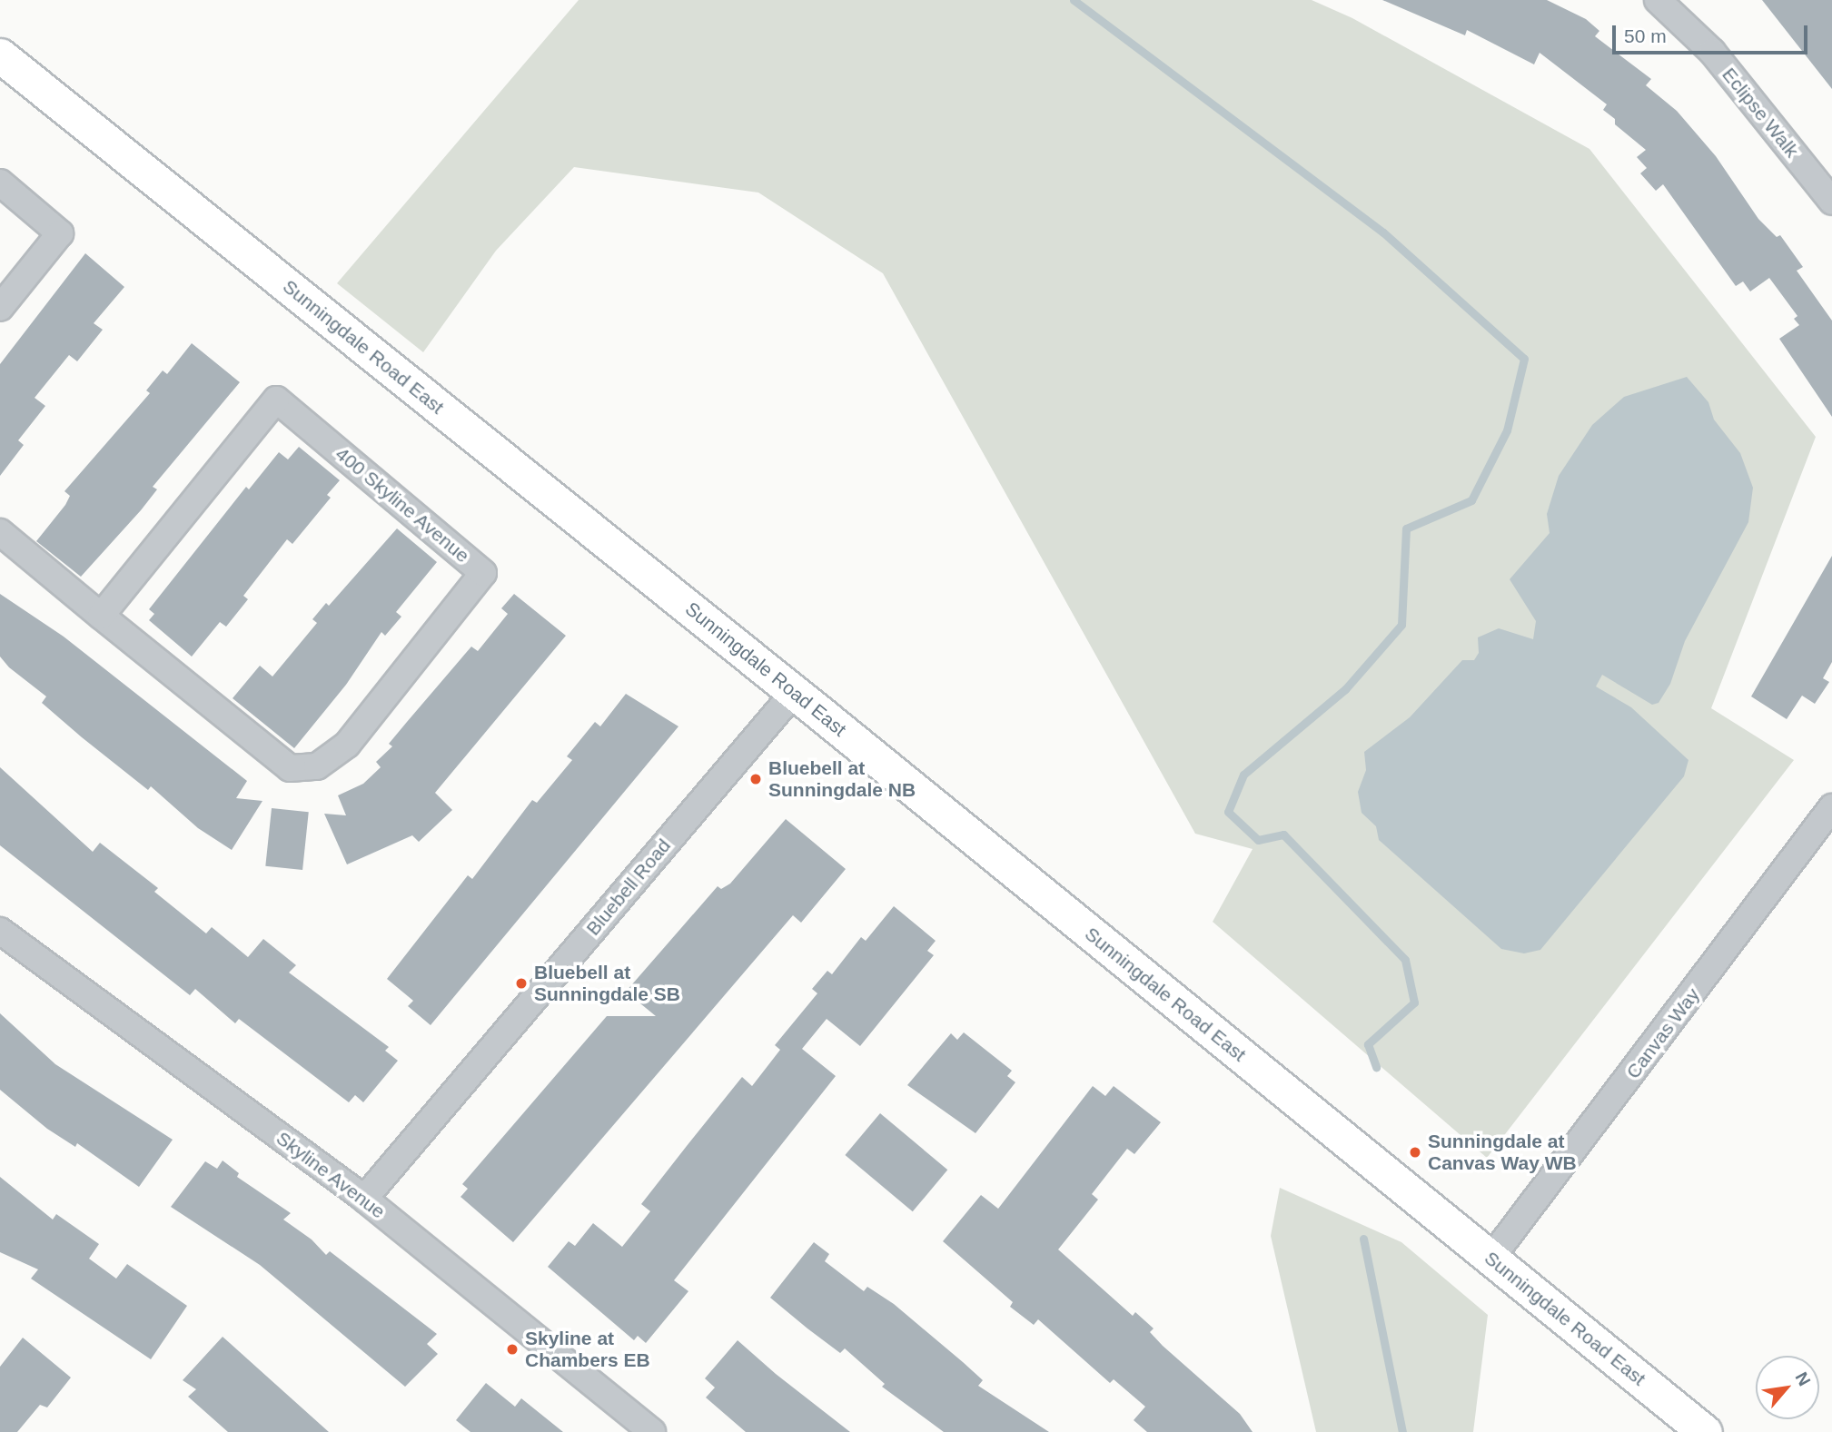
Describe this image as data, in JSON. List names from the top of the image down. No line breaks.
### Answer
{"streets":{"main road":["Sunningdale Road East"],"street":["Eclipse Walk","400 Skyline Avenue","Bluebell Road","Canvas Way","Skyline Avenue"]},"crossings":[["Sunningdale Road East","Bluebell Road"],["Sunningdale Road East","Canvas Way"],["Bluebell Road","Skyline Avenue"]],"places":["Bluebell at Sunningdale NB","Bluebell at Sunningdale SB","Sunningdale at Canvas Way WB","Skyline at Chambers EB"],"scale_bar":"50 m","north":"top right"}
